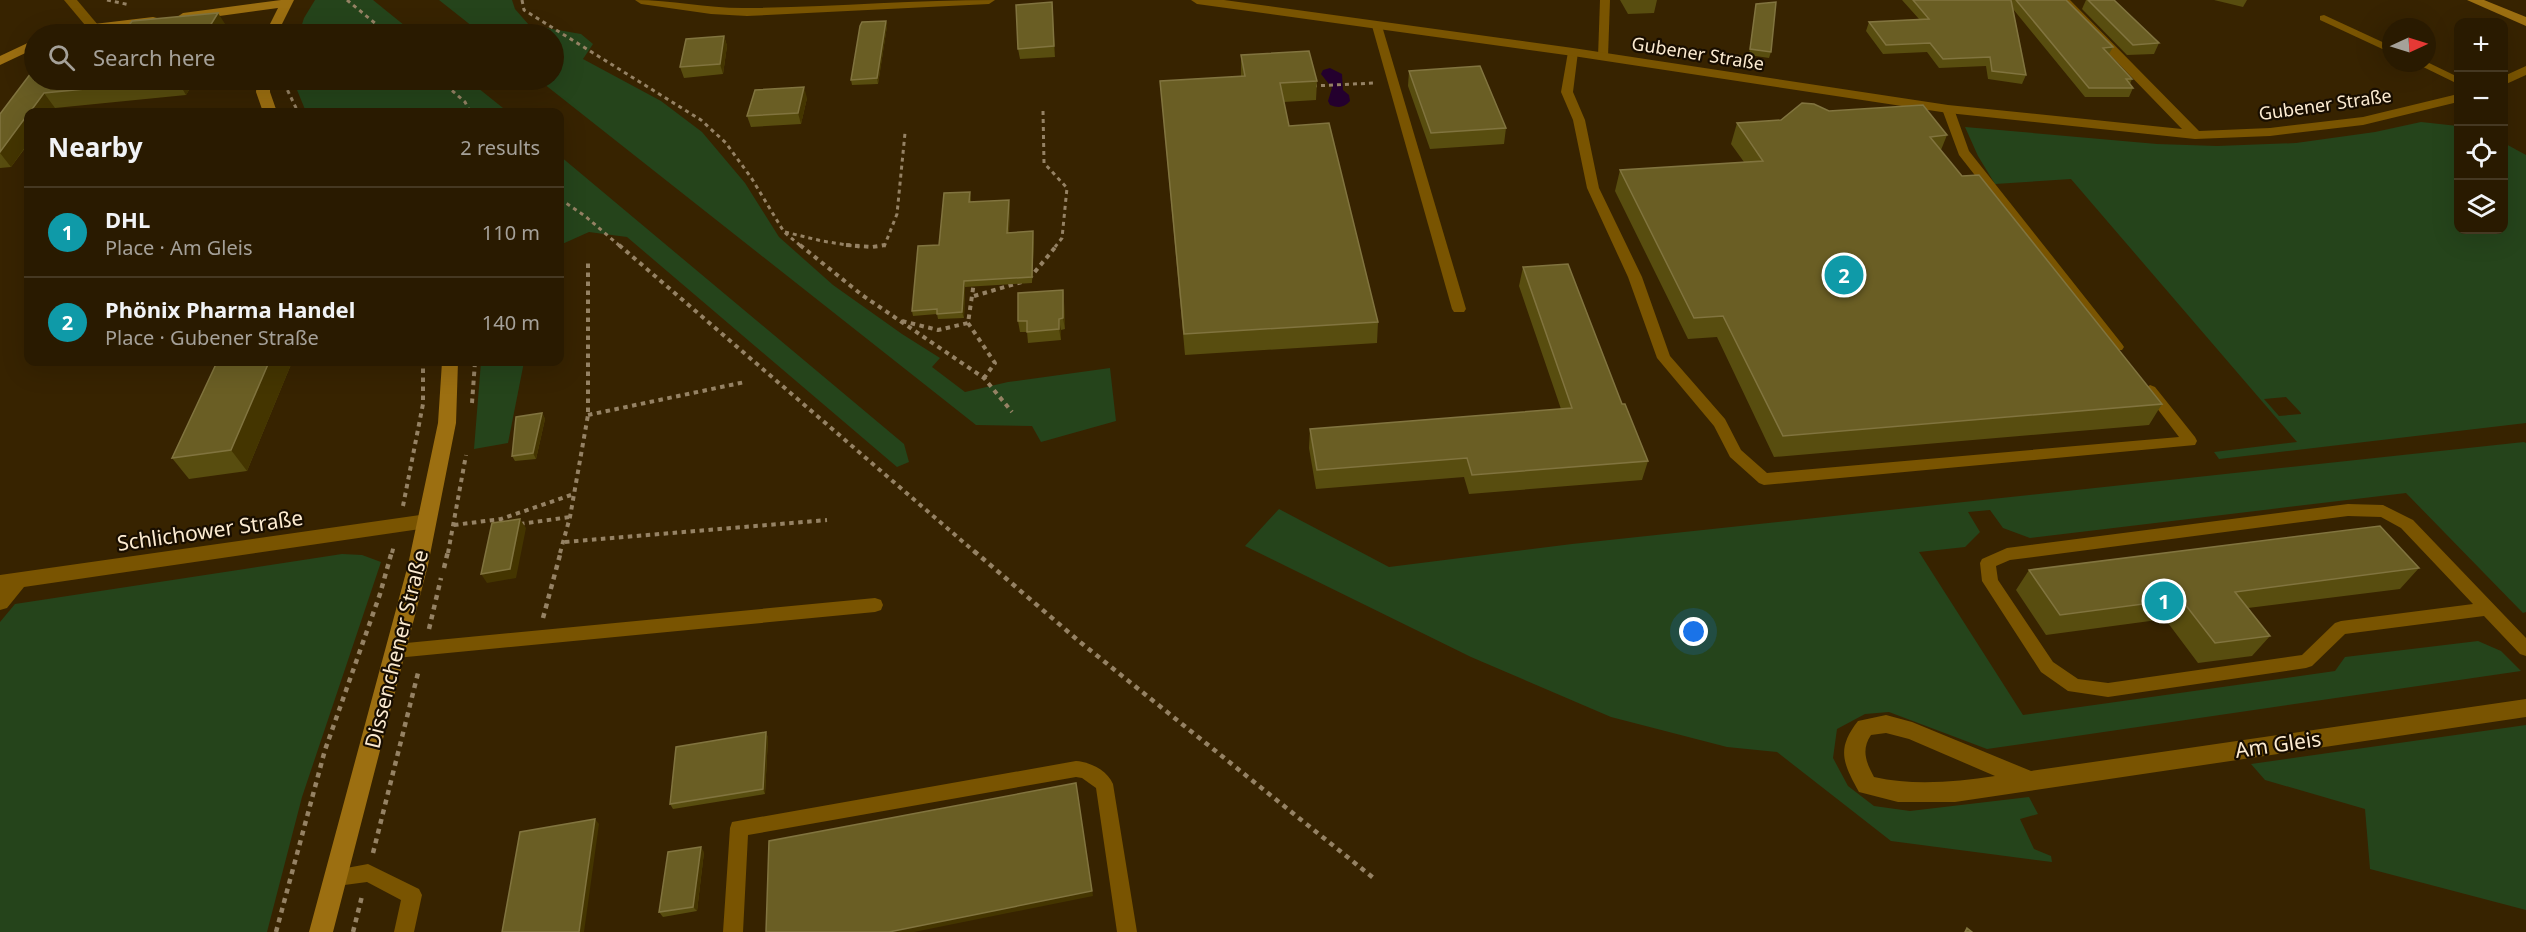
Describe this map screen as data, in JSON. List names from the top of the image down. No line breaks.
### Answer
{"streets":{"main road":["Dissenchener Straße"],"street":["Gubener Straße","Schlichower Straße","Am Gleis"]},"crossings":[["Schlichower Straße","Dissenchener Straße"]],"north":"right","page":{"map_buttons":["+","−"],"search":"Search here","heading":["Nearby","2 results"],"list":[{"mark":"1","name":"DHL","note":"Place · Am Gleis","value":"110 m"},{"mark":"2","name":"Phönix Pharma Handel","note":"Place · Gubener Straße","value":"140 m"}],"pins":["2","1"]}}
